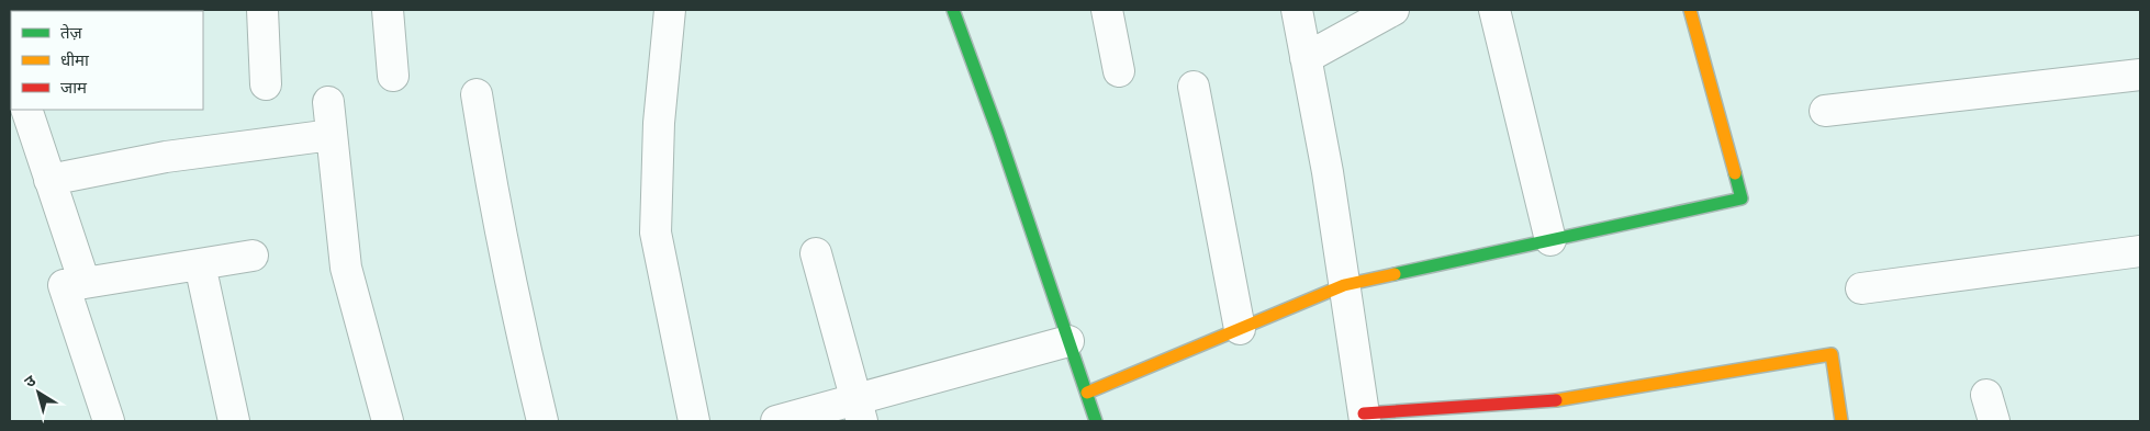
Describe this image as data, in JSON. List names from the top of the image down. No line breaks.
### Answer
{"legend":["तेज़","धीमा","जाम"],"north":"top left"}
